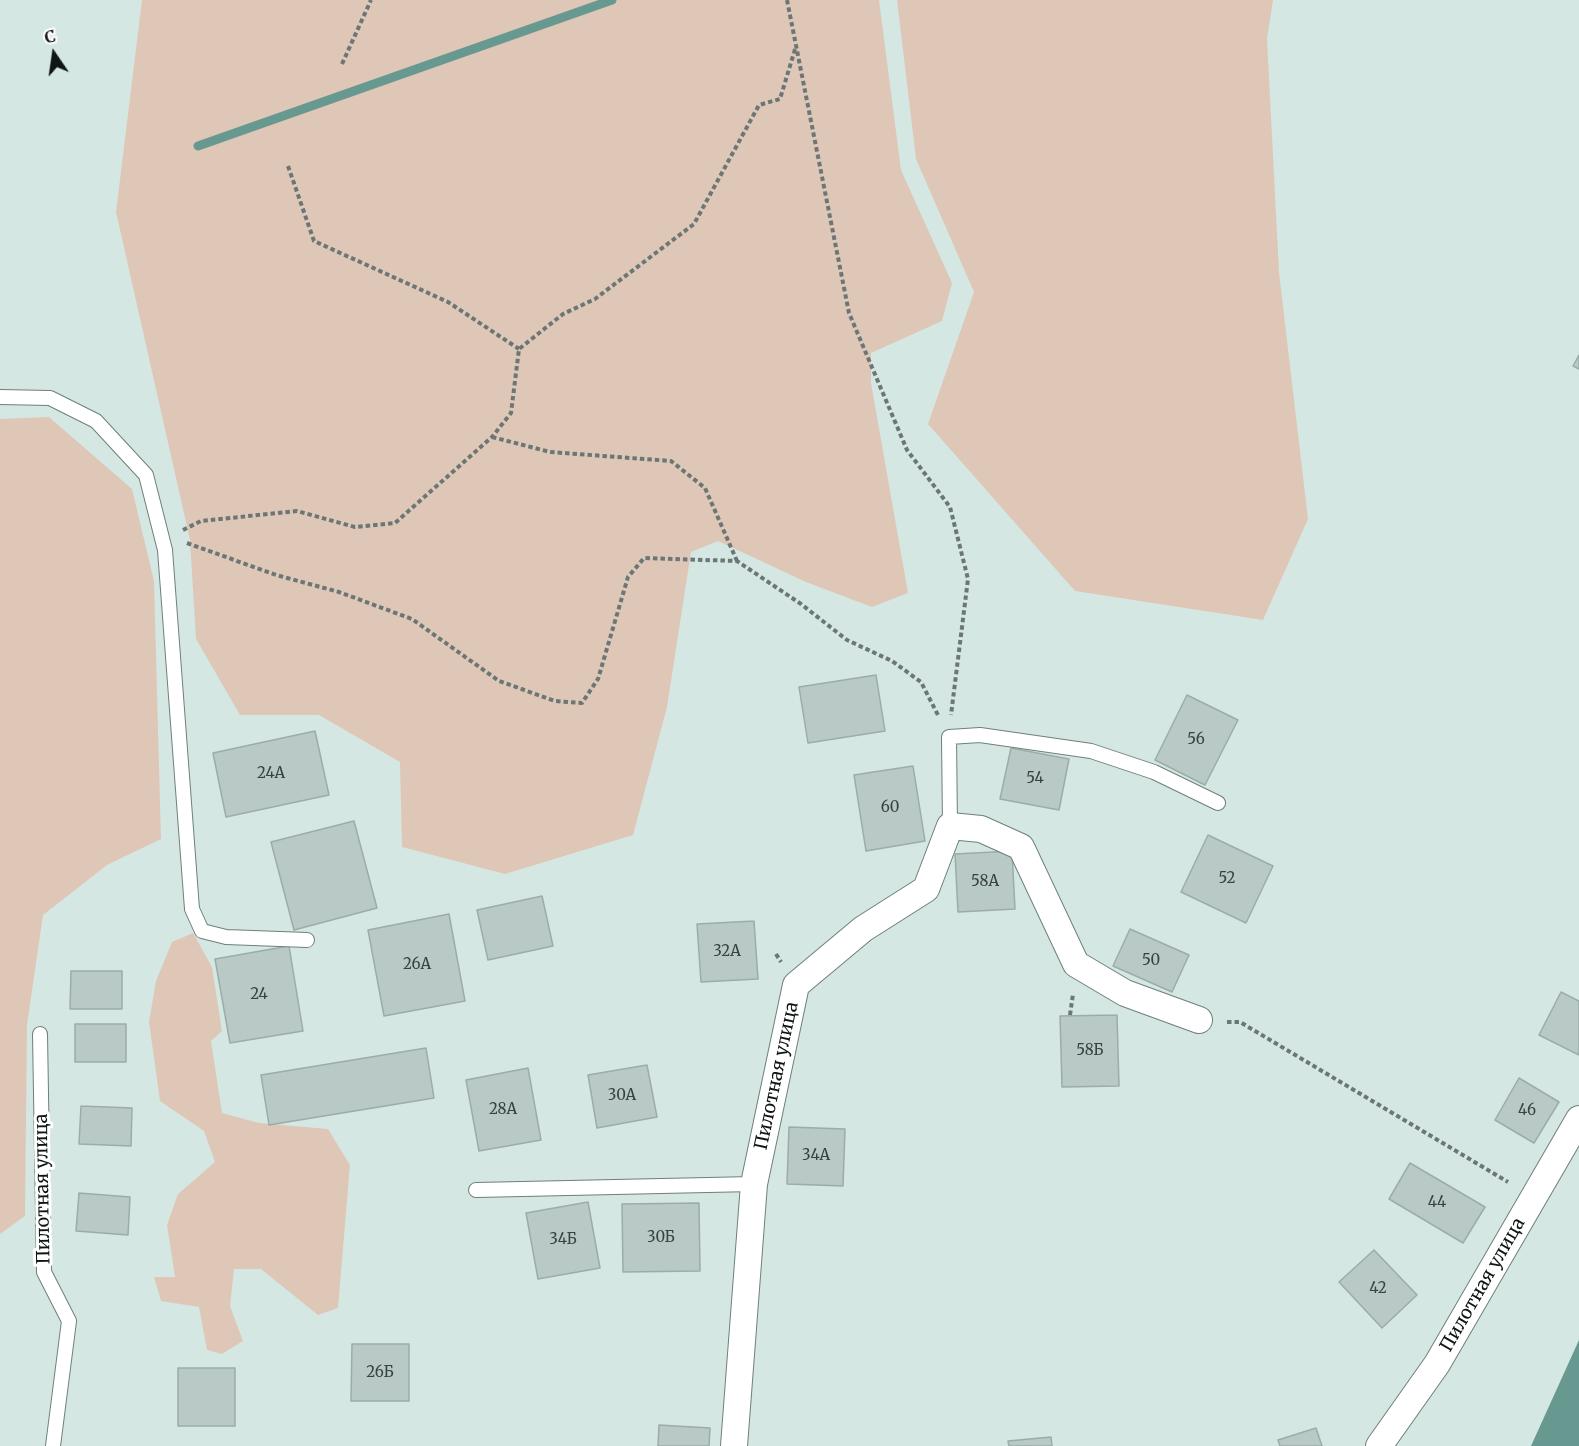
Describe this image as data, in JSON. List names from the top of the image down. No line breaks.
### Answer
{"streets":{"street":["Пилотная улица"]},"house_numbers":["56","24А","54","60","52","58А","32А","50","26А","24","58Б","30А","28А","46","34А","44","30Б","34Б","42","26Б"],"north":"top"}
